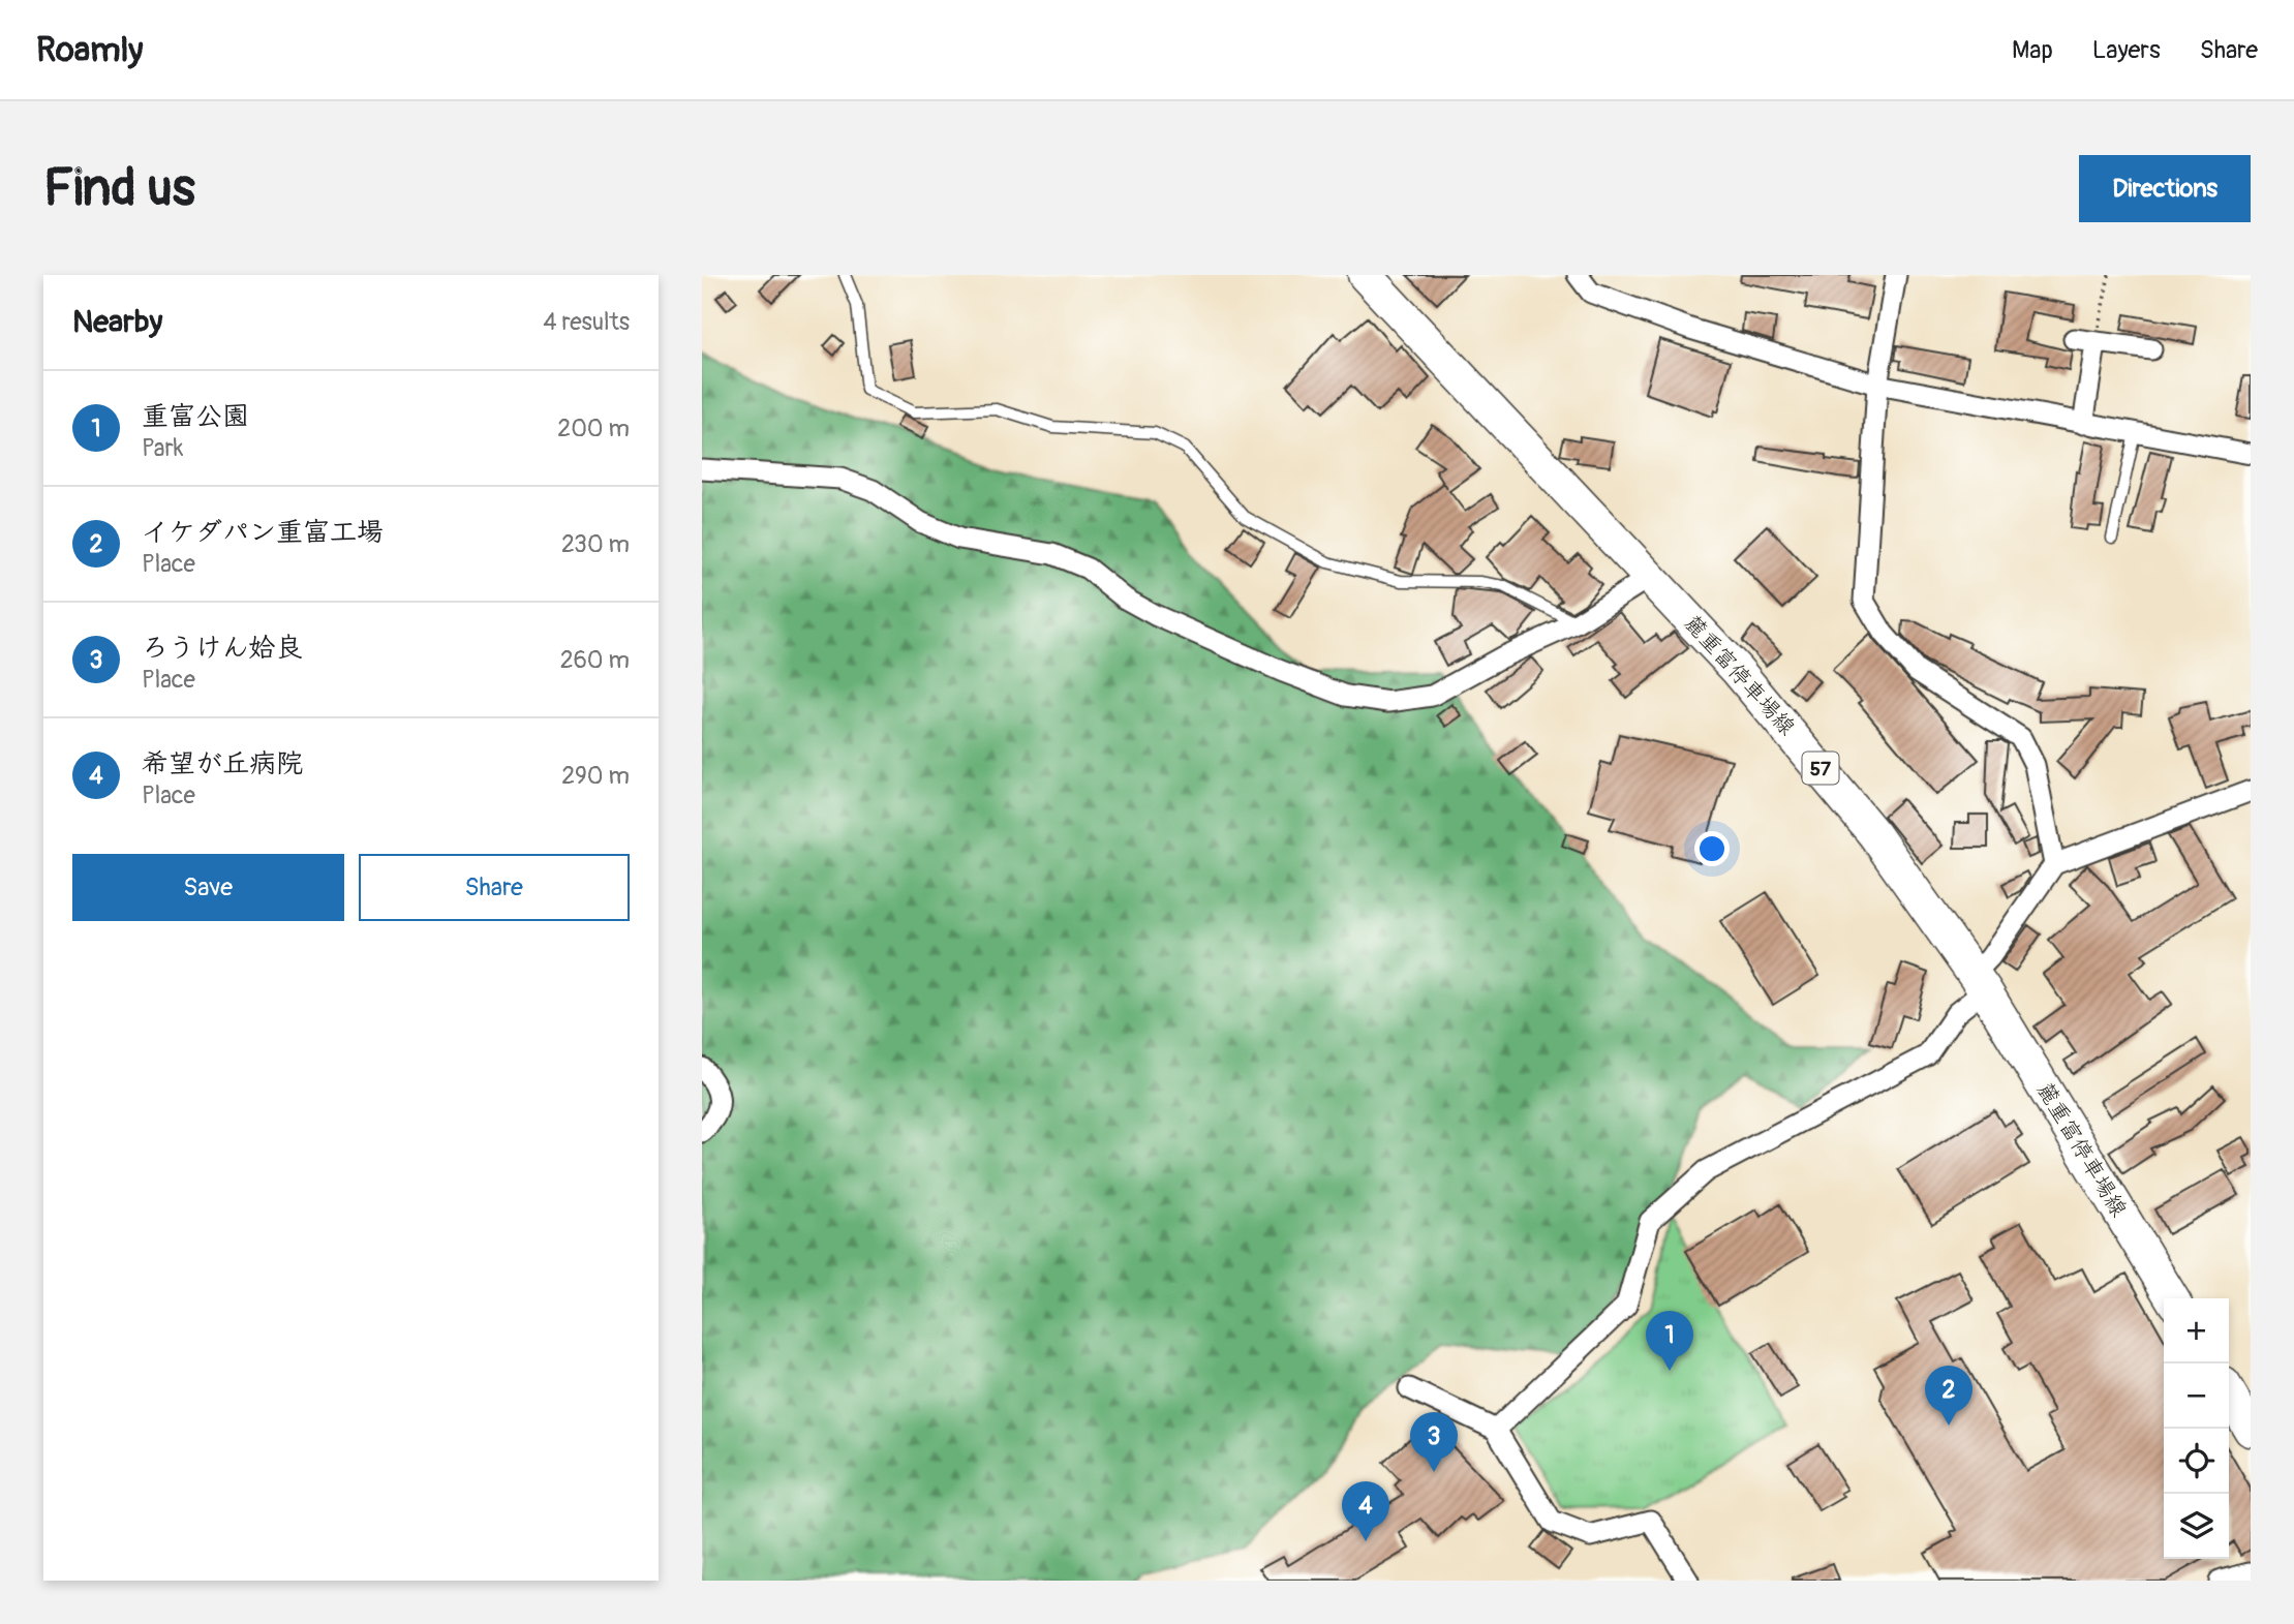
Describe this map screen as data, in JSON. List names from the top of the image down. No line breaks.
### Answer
{"streets":{"main road":["麓重富停車場線","57"]},"page":{"header":"Roamly","nav":["Map","Layers","Share"],"buttons":["Directions",["Save","Share"]],"title":"Find us","heading":["Nearby","4 results"],"list":[{"mark":"1","name":"重富公園","note":"Park","value":"200 m"},{"mark":"2","name":"イケダパン重富工場","note":"Place","value":"230 m"},{"mark":"3","name":"ろうけん姶良","note":"Place","value":"260 m"},{"mark":"4","name":"希望が丘病院","note":"Place","value":"290 m"}],"map_buttons":["+","−"],"pins":["1","2","3","4"]}}
